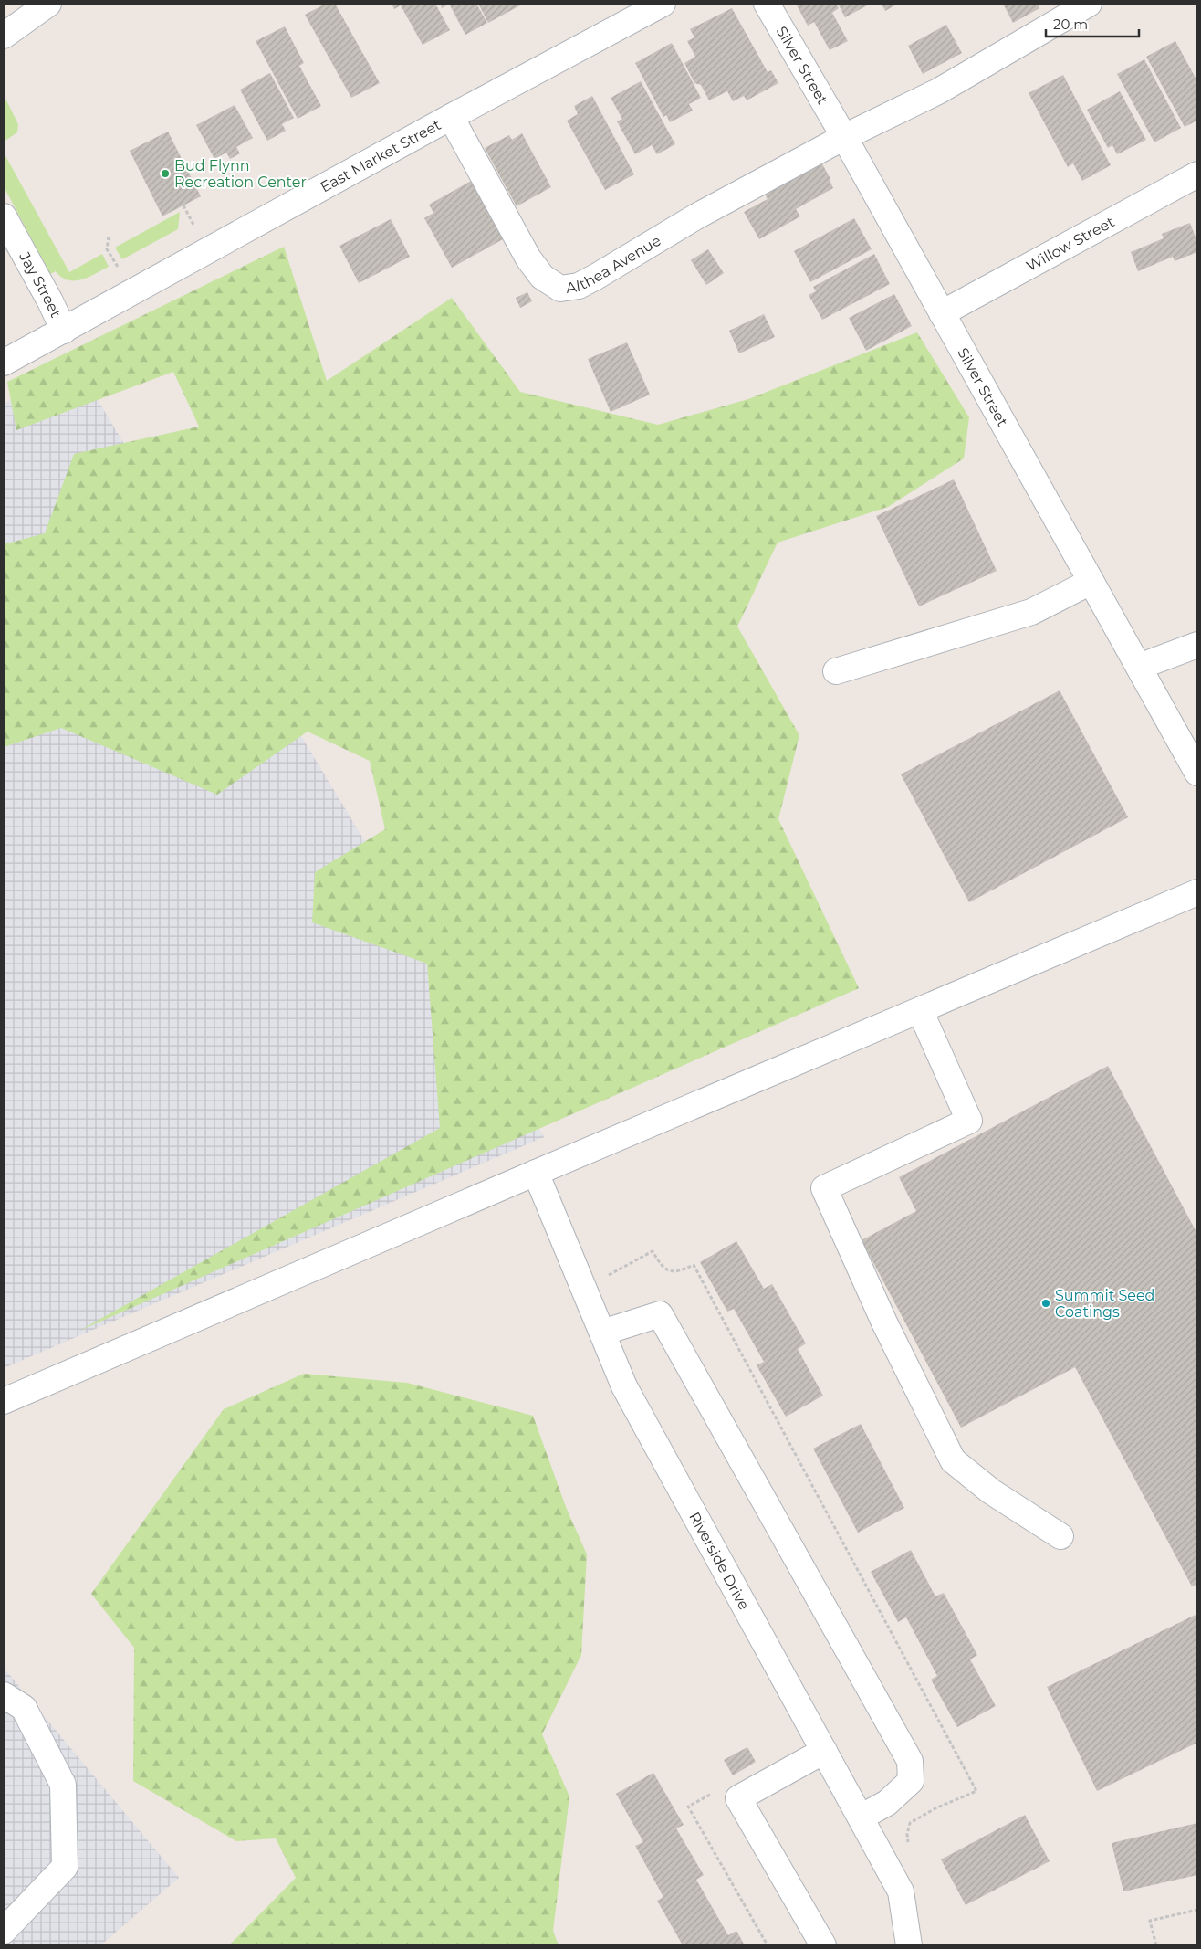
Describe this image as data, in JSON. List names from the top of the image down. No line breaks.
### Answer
{"streets":{"street":["Silver Street","East Market Street","Willow Street","Althea Avenue","Jay Street","Riverside Drive"]},"crossings":[["Silver Street","Willow Street"],["Silver Street","Althea Avenue"],["East Market Street","Althea Avenue"],["East Market Street","Jay Street"]],"places":["Bud Flynn Recreation Center","Summit Seed Coatings"],"scale_bar":"20 m"}
